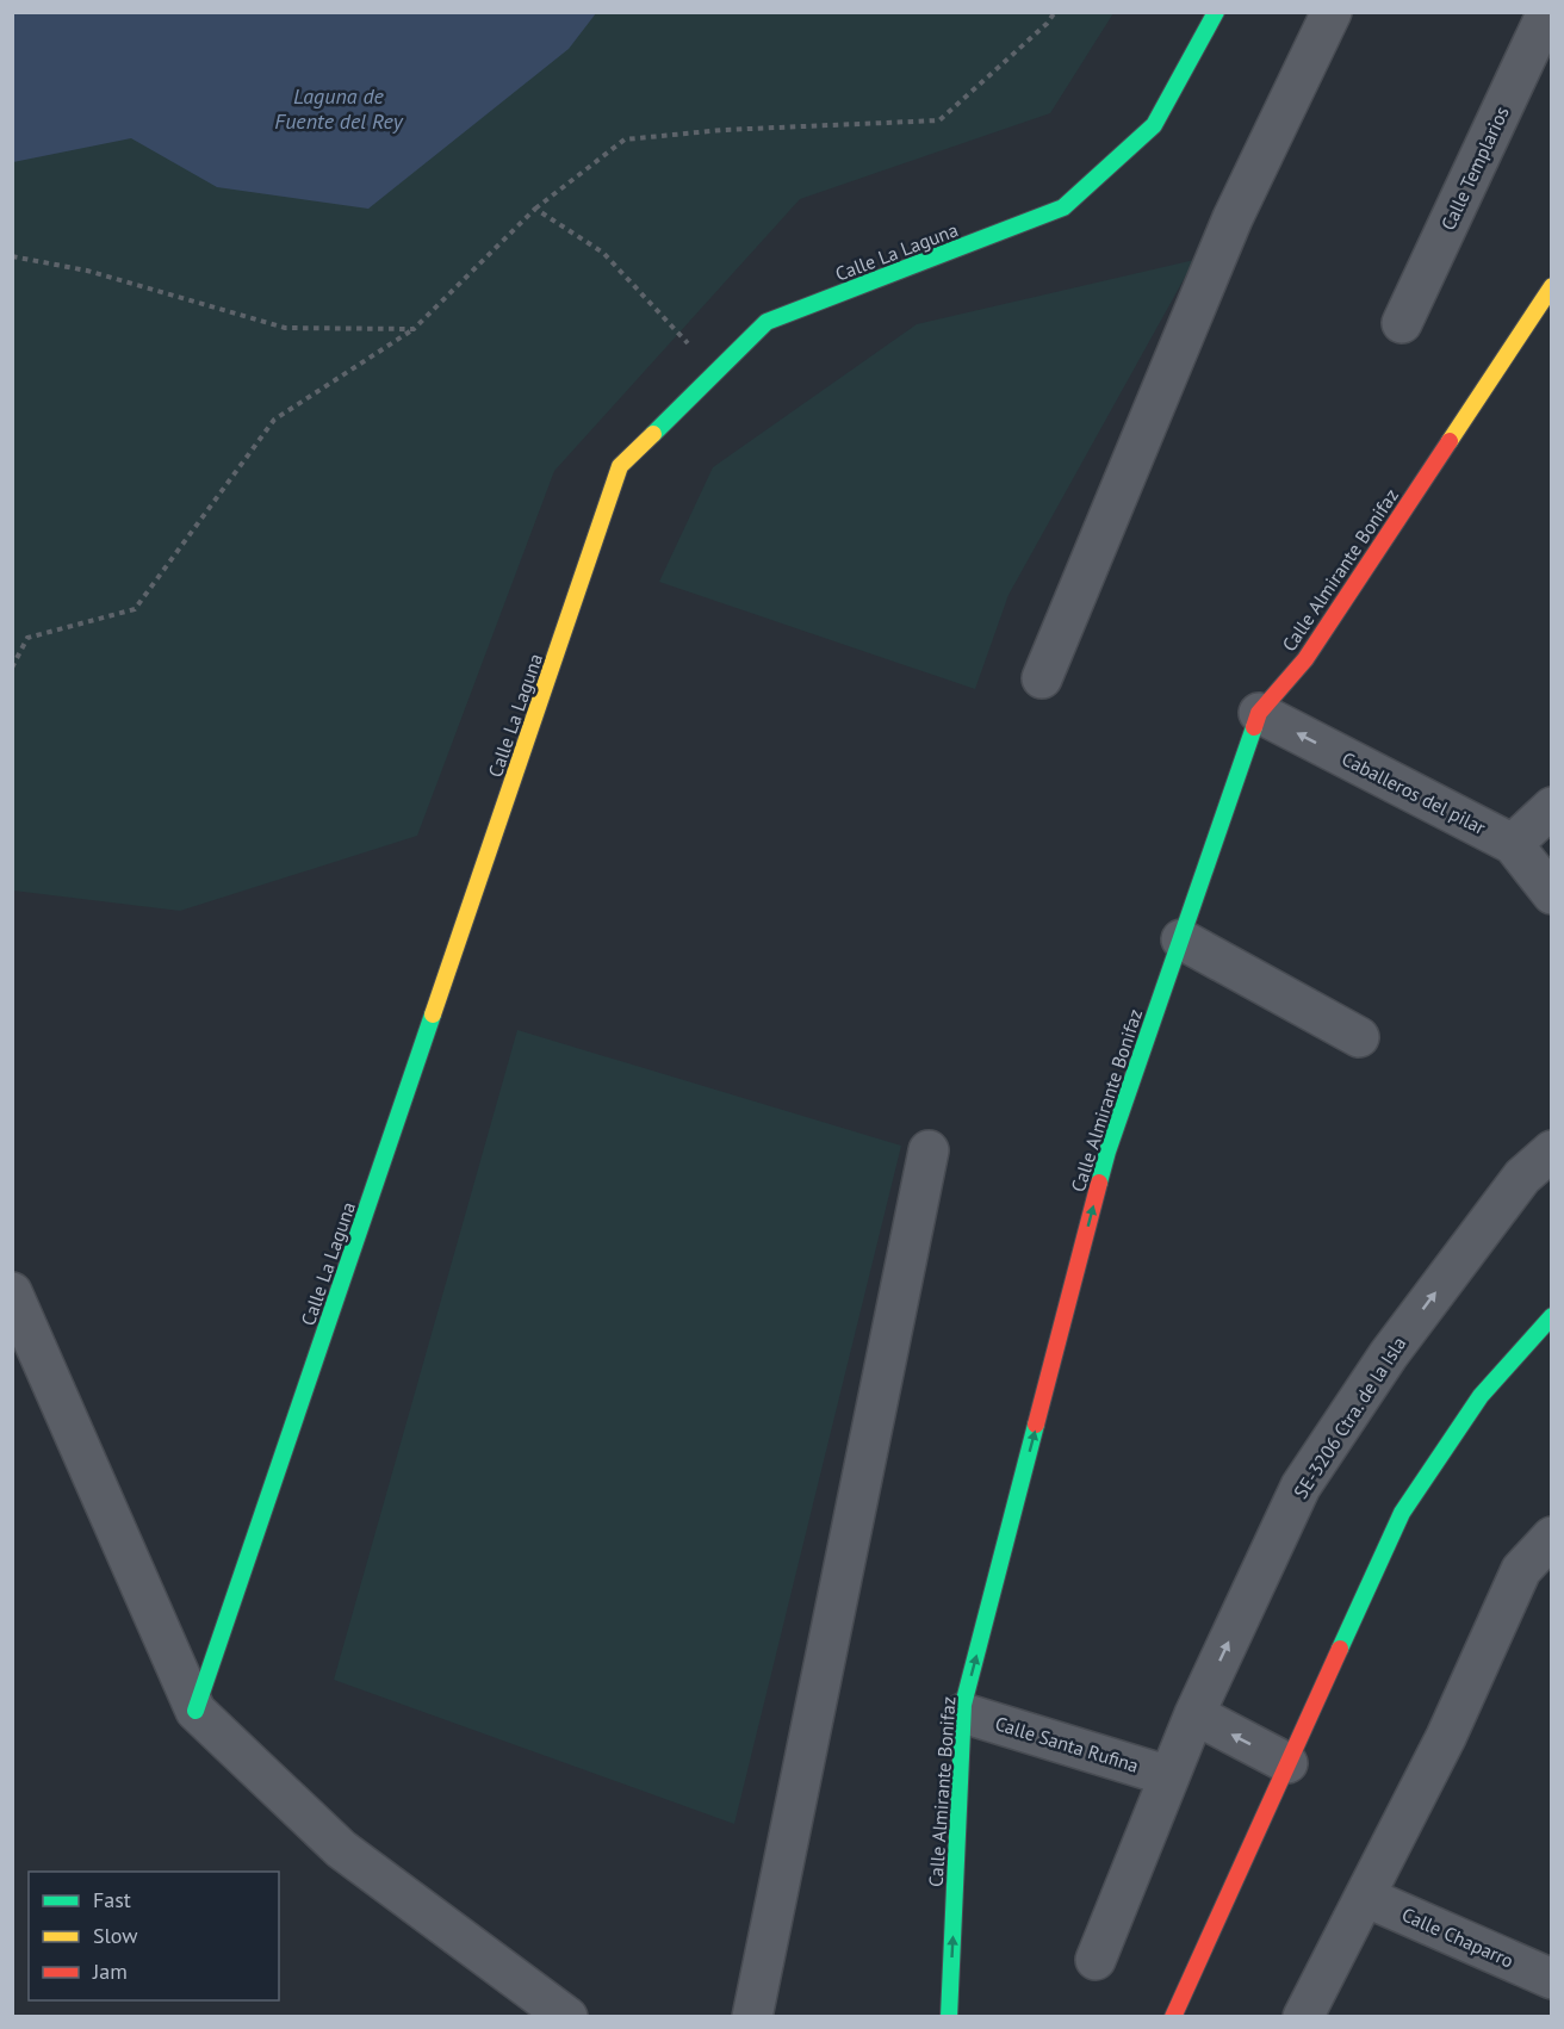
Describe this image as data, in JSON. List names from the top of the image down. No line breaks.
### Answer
{"streets":{"street":["Calle Templarios","Calle La Laguna","Calle Almirante Bonifaz","Caballeros del pilar","SE-3206 Ctra. de la Isla","Calle Santa Rufina","Calle Chaparro"]},"crossings":[["Calle Almirante Bonifaz","Caballeros del pilar"],["Calle Almirante Bonifaz","Calle Santa Rufina"],["SE-3206 Ctra. de la Isla","Calle Santa Rufina"]],"one_way":["Calle Almirante Bonifaz"],"water":["Laguna de Fuente del Rey"],"legend":["Fast","Slow","Jam"]}
